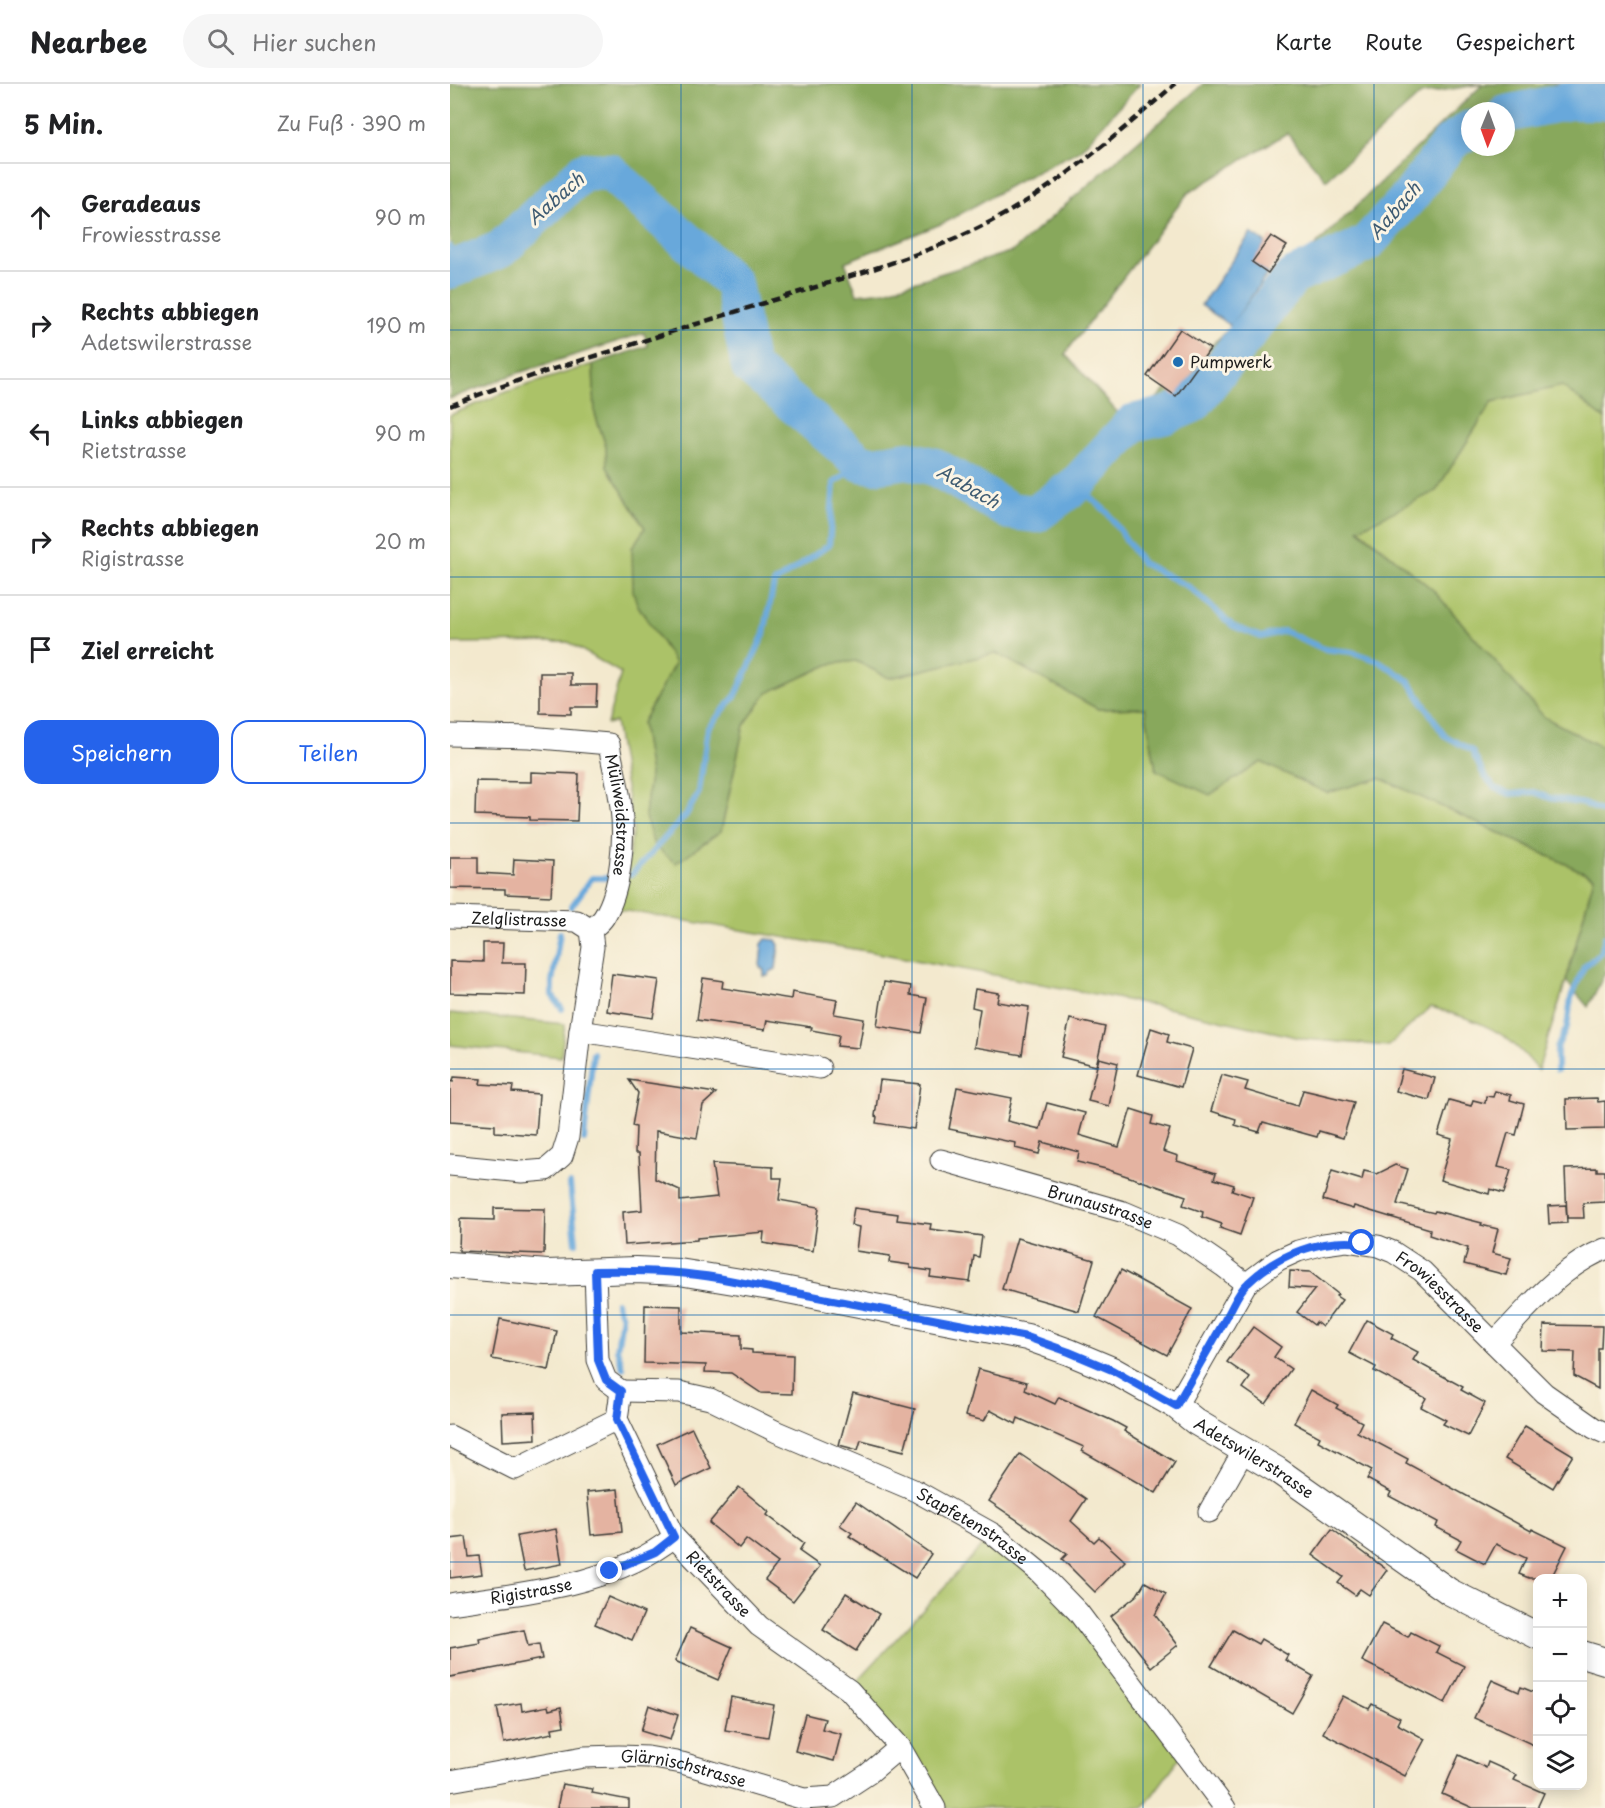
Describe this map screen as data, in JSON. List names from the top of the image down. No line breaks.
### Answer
{"streets":{"street":["Müliweidstrasse","Zelglistrasse","Brunaustrasse","Frowiesstrasse","Adetswilerstrasse","Stapfetenstrasse","Rietstrasse","Rigistrasse","Glärnischstrasse"]},"crossings":[["Müliweidstrasse","Zelglistrasse"],["Brunaustrasse","Frowiesstrasse"],["Frowiesstrasse","Adetswilerstrasse"],["Rietstrasse","Rigistrasse"],["Rietstrasse","Glärnischstrasse"]],"water":["Aabach"],"places":["Pumpwerk"],"north":"bottom","page":{"header":"Nearbee","search":"Hier suchen","nav":["Karte","Route","Gespeichert"],"heading":["5 Min.","Zu Fuß · 390 m"],"list":[["Geradeaus","Frowiesstrasse","90 m"],["Rechts abbiegen","Adetswilerstrasse","190 m"],["Links abbiegen","Rietstrasse","90 m"],["Rechts abbiegen","Rigistrasse","20 m"],"Ziel erreicht"],"buttons":["Speichern","Teilen"],"map_buttons":["+","−"]}}
